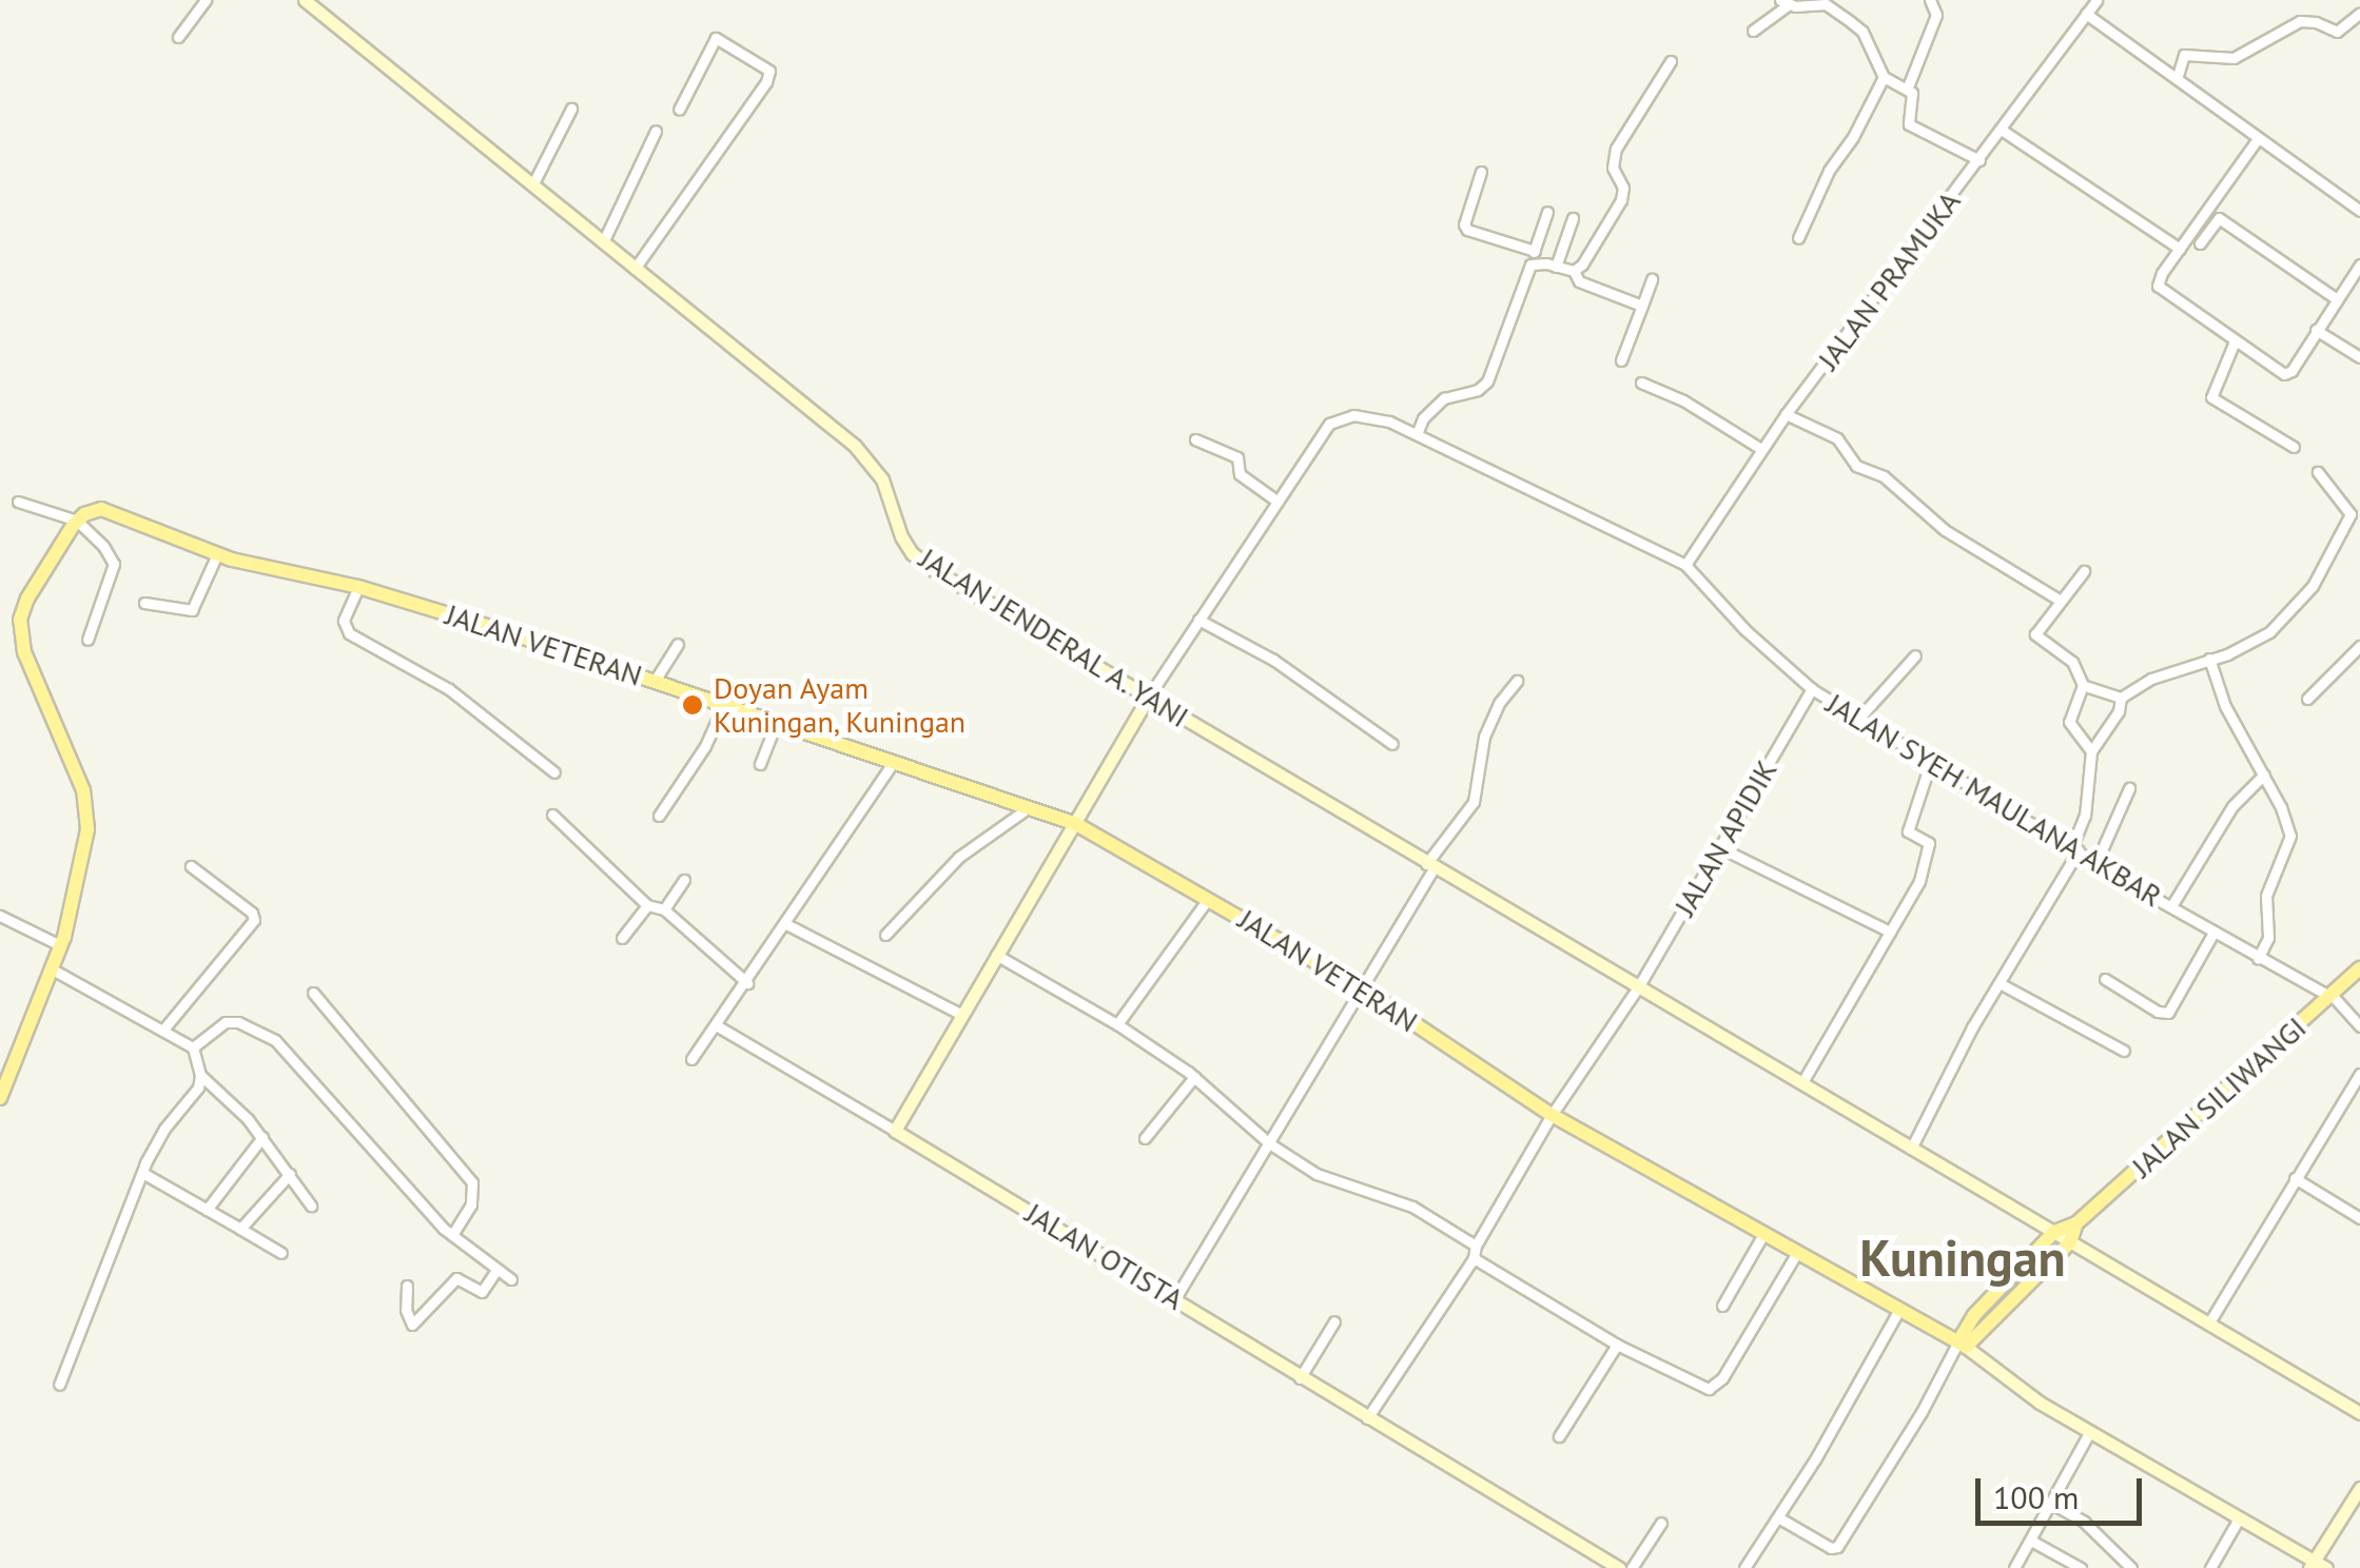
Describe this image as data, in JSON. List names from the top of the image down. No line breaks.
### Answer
{"streets":{"main road":["JALAN JENDERAL A. YANI","JALAN VETERAN","JALAN SILIWANGI","JALAN OTISTA"],"street":["JALAN PRAMUKA","JALAN SYEH MAULANA AKBAR","JALAN APIDIK"]},"crossings":[["JALAN PRAMUKA","JALAN SYEH MAULANA AKBAR"],["JALAN JENDERAL A. YANI","JALAN APIDIK"],["JALAN JENDERAL A. YANI","JALAN SILIWANGI"],["JALAN VETERAN","JALAN APIDIK"],["JALAN VETERAN","JALAN SILIWANGI"],["JALAN SYEH MAULANA AKBAR","JALAN APIDIK"],["JALAN SYEH MAULANA AKBAR","JALAN SILIWANGI"]],"districts":["Kuningan"],"places":["Doyan Ayam Kuningan, Kuningan"],"scale_bar":"100 m"}
